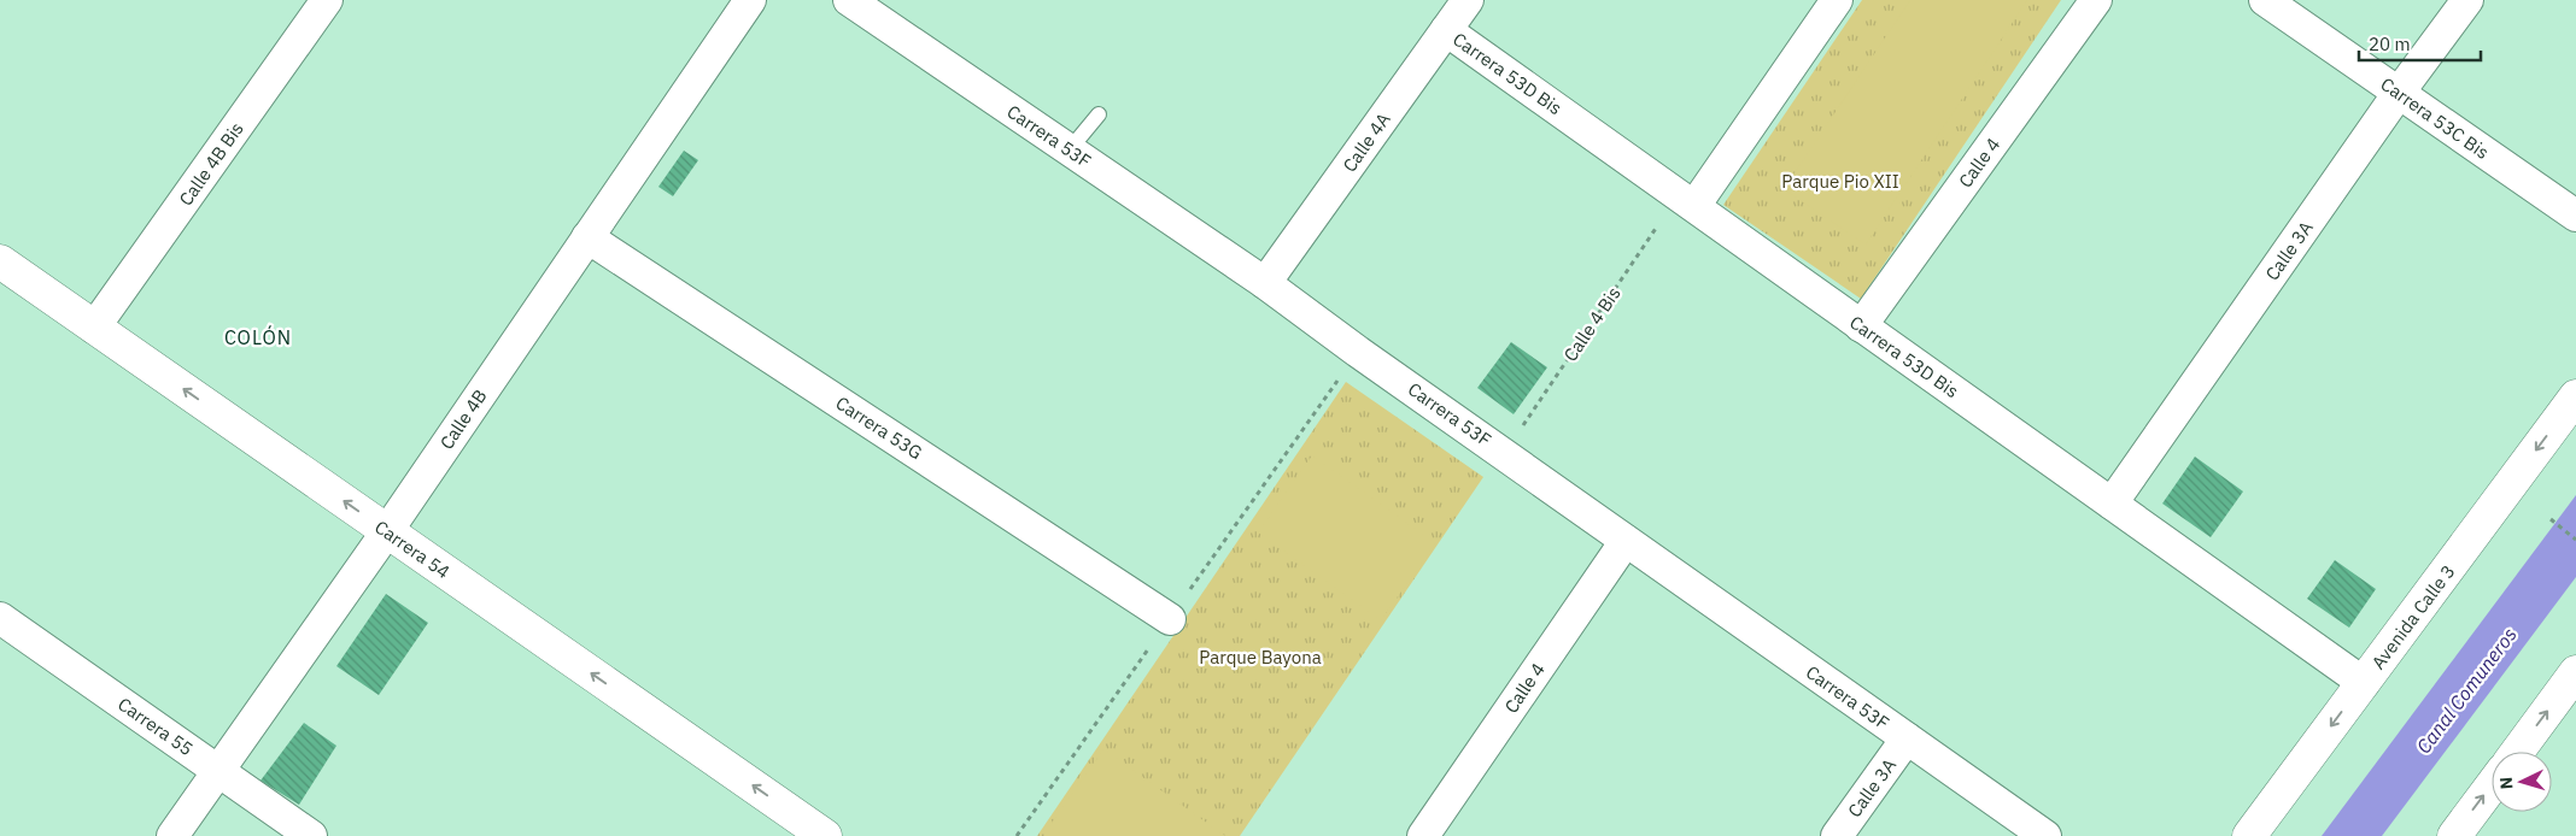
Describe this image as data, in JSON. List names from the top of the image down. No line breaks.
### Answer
{"streets":{"street":["Carrera 53D Bis","Carrera 53C Bis","Carrera 53F","Calle 4A","Calle 4","Calle 4B Bis","Calle 3A","Calle 4B","Carrera 53G","Carrera 54","Avenida Calle 3","Carrera 55"],"path":["Calle 4 Bis"]},"crossings":[["Carrera 53D Bis","Calle 4A"],["Carrera 53D Bis","Calle 4"],["Carrera 53D Bis","Calle 3A"],["Carrera 53D Bis","Calle 4 Bis"],["Carrera 53D Bis","Avenida Calle 3"],["Carrera 53C Bis","Calle 3A"],["Carrera 53F","Calle 4A"],["Carrera 53F","Calle 4"],["Carrera 53F","Calle 3A"],["Carrera 53F","Calle 4 Bis"],["Calle 4B Bis","Carrera 54"],["Calle 4B","Carrera 53G"],["Calle 4B","Carrera 54"],["Calle 4B","Carrera 55"]],"one_way":["Carrera 54","Avenida Calle 3"],"districts":["COLÓN"],"water":["Canal Comuneros"],"parks":["Parque Pio XII","Parque Bayona"],"scale_bar":"20 m","north":"left"}
